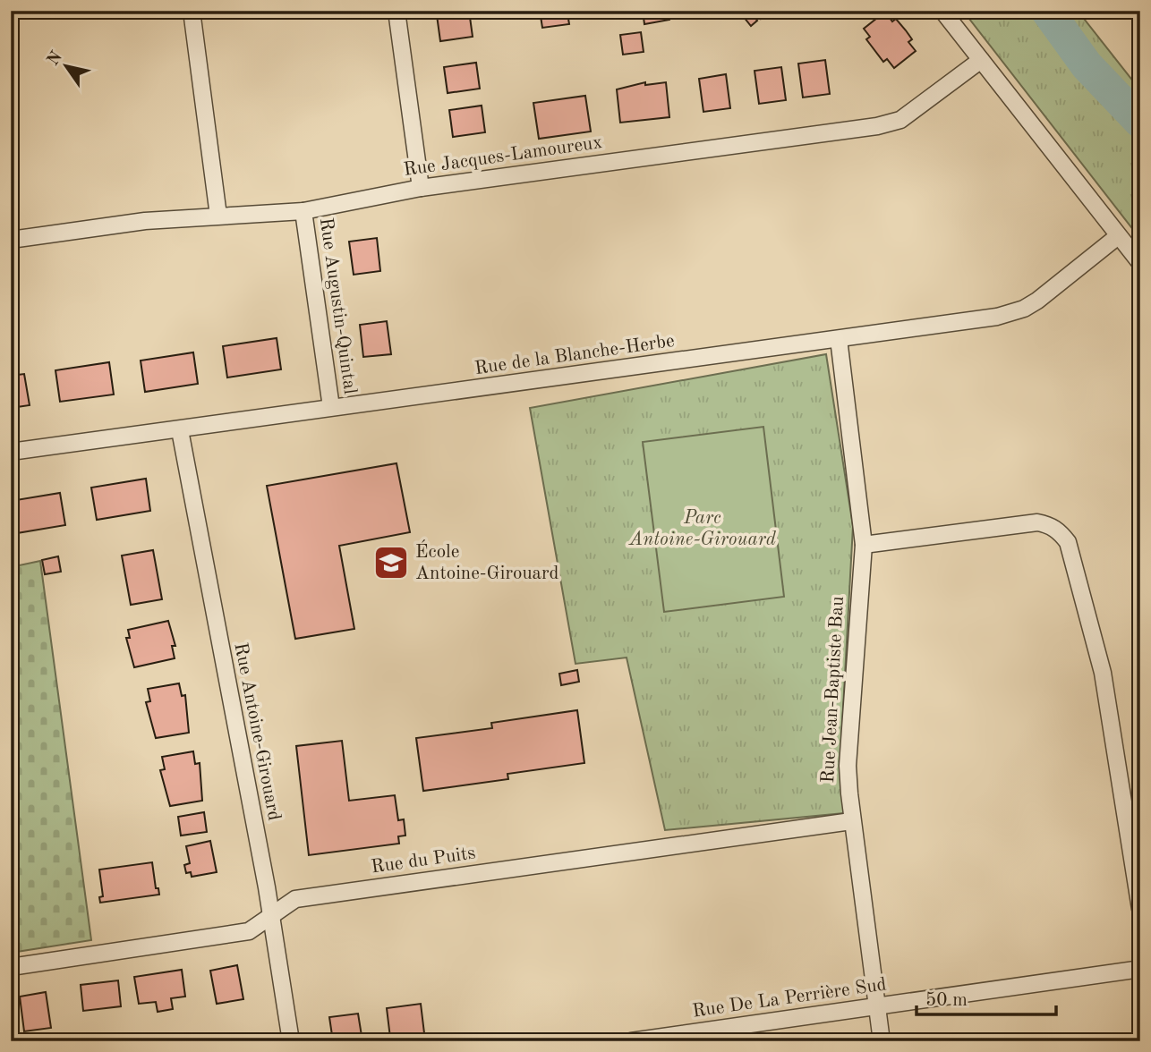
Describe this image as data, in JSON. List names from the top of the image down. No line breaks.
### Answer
{"streets":{"street":["Rue Jacques-Lamoureux","Rue Augustin-Quintal","Rue de la Blanche-Herbe","Rue Jean-Baptiste Bau","Rue Antoine-Girouard","Rue du Puits","Rue De La Perrière Sud"]},"crossings":[["Rue Jacques-Lamoureux","Rue Augustin-Quintal"],["Rue Augustin-Quintal","Rue de la Blanche-Herbe"],["Rue de la Blanche-Herbe","Rue Jean-Baptiste Bau"],["Rue de la Blanche-Herbe","Rue Antoine-Girouard"],["Rue Jean-Baptiste Bau","Rue du Puits"],["Rue Jean-Baptiste Bau","Rue De La Perrière Sud"],["Rue Antoine-Girouard","Rue du Puits"]],"parks":["Parc Antoine-Girouard"],"places":{"school or university":["École Antoine-Girouard"]},"scale_bar":"50 m","north":"top left"}
